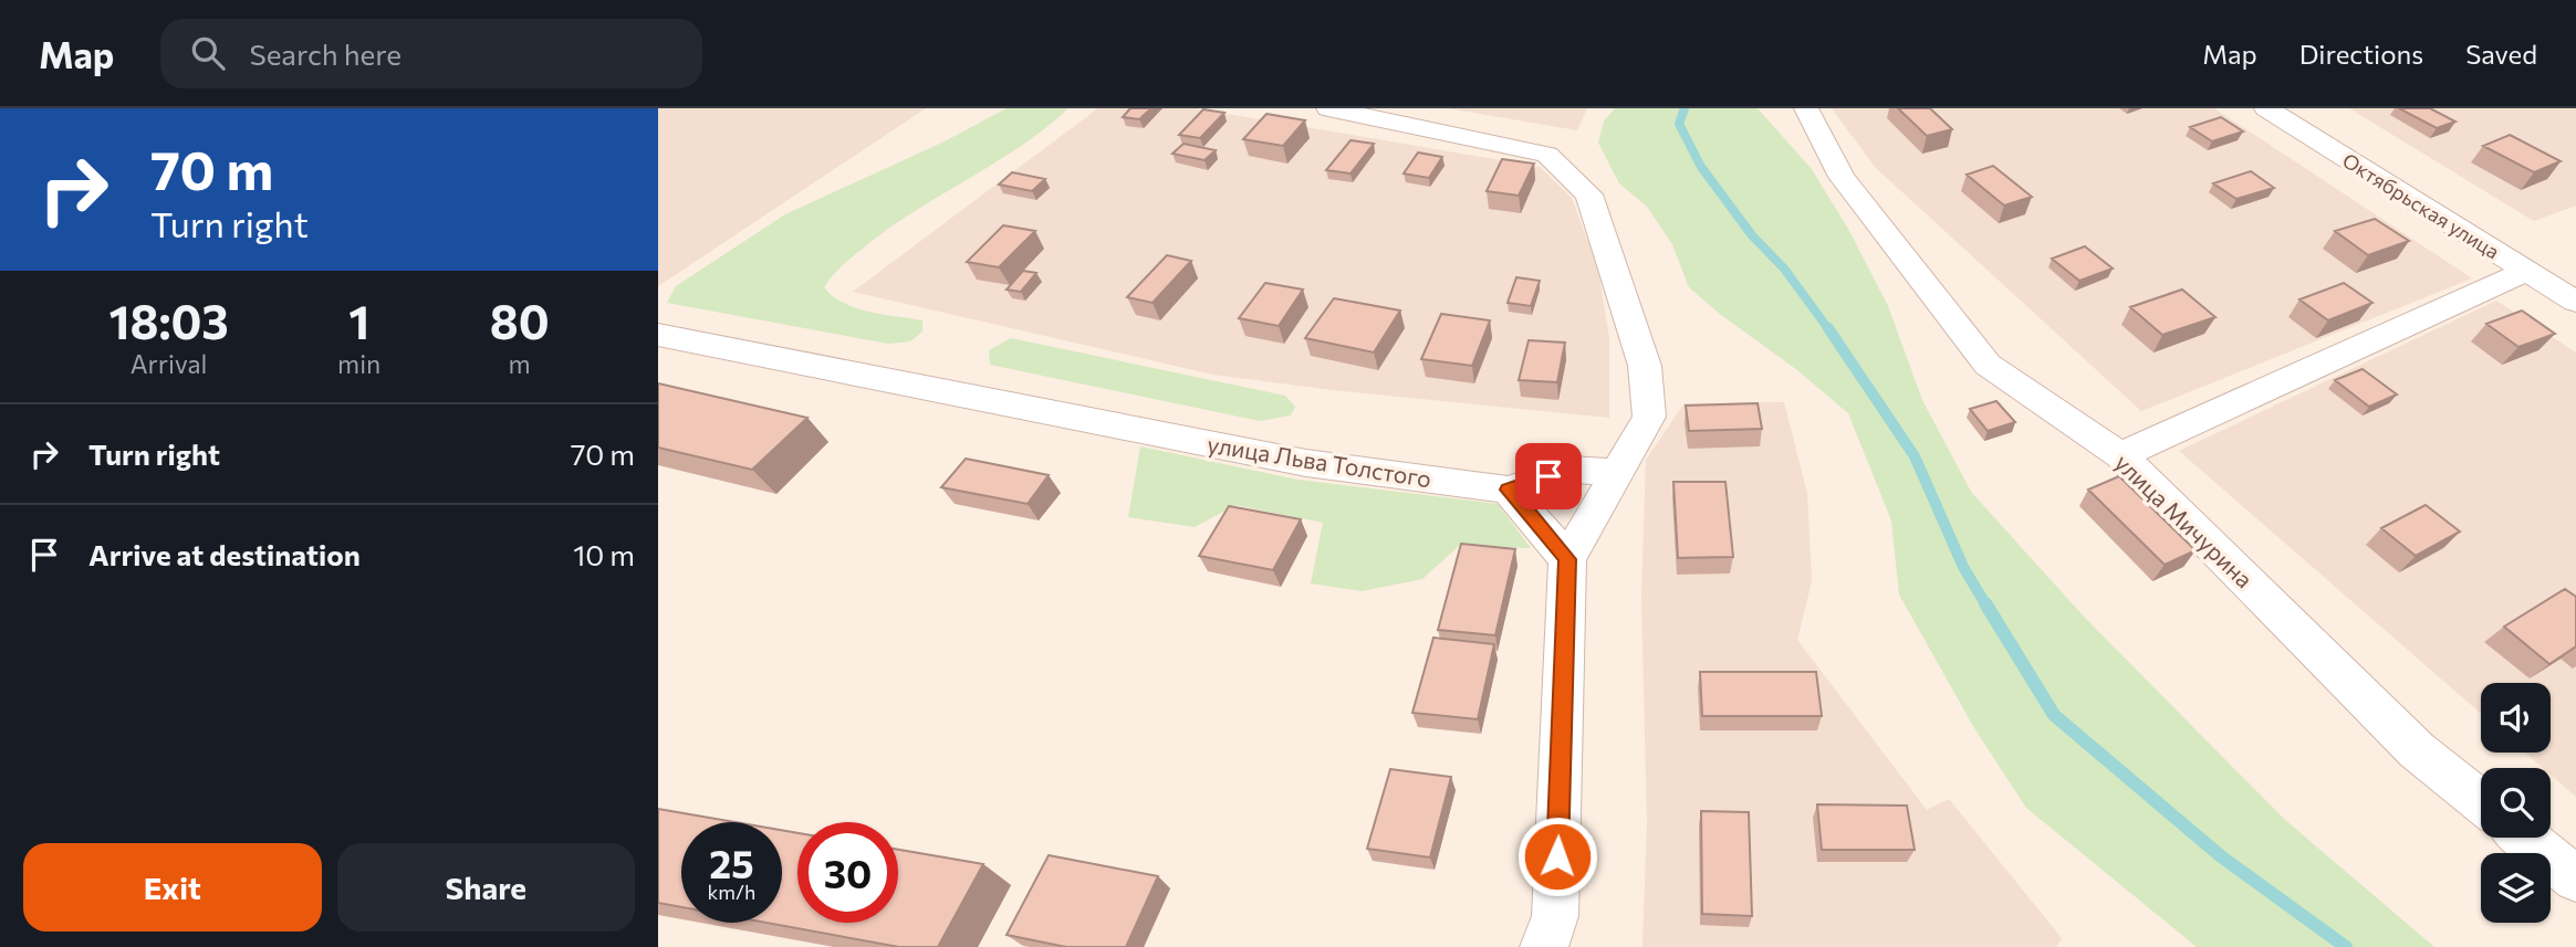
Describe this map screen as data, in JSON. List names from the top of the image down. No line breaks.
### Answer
{"streets":{"street":["Октябрьская улица","улица Льва Толстого","улица Мичурина"]},"page":{"header":"Map","search":"Search here","nav":["Map","Directions","Saved"],"turn":["70 m","Turn right"],"eta":["18:03","Arrival","1","min","80","m"],"list":[{"name":"Turn right","value":"70 m"},{"name":"Arrive at destination","value":"10 m"}],"speed":"25 km/h","limit":"30","buttons":["Exit","Share"]}}
